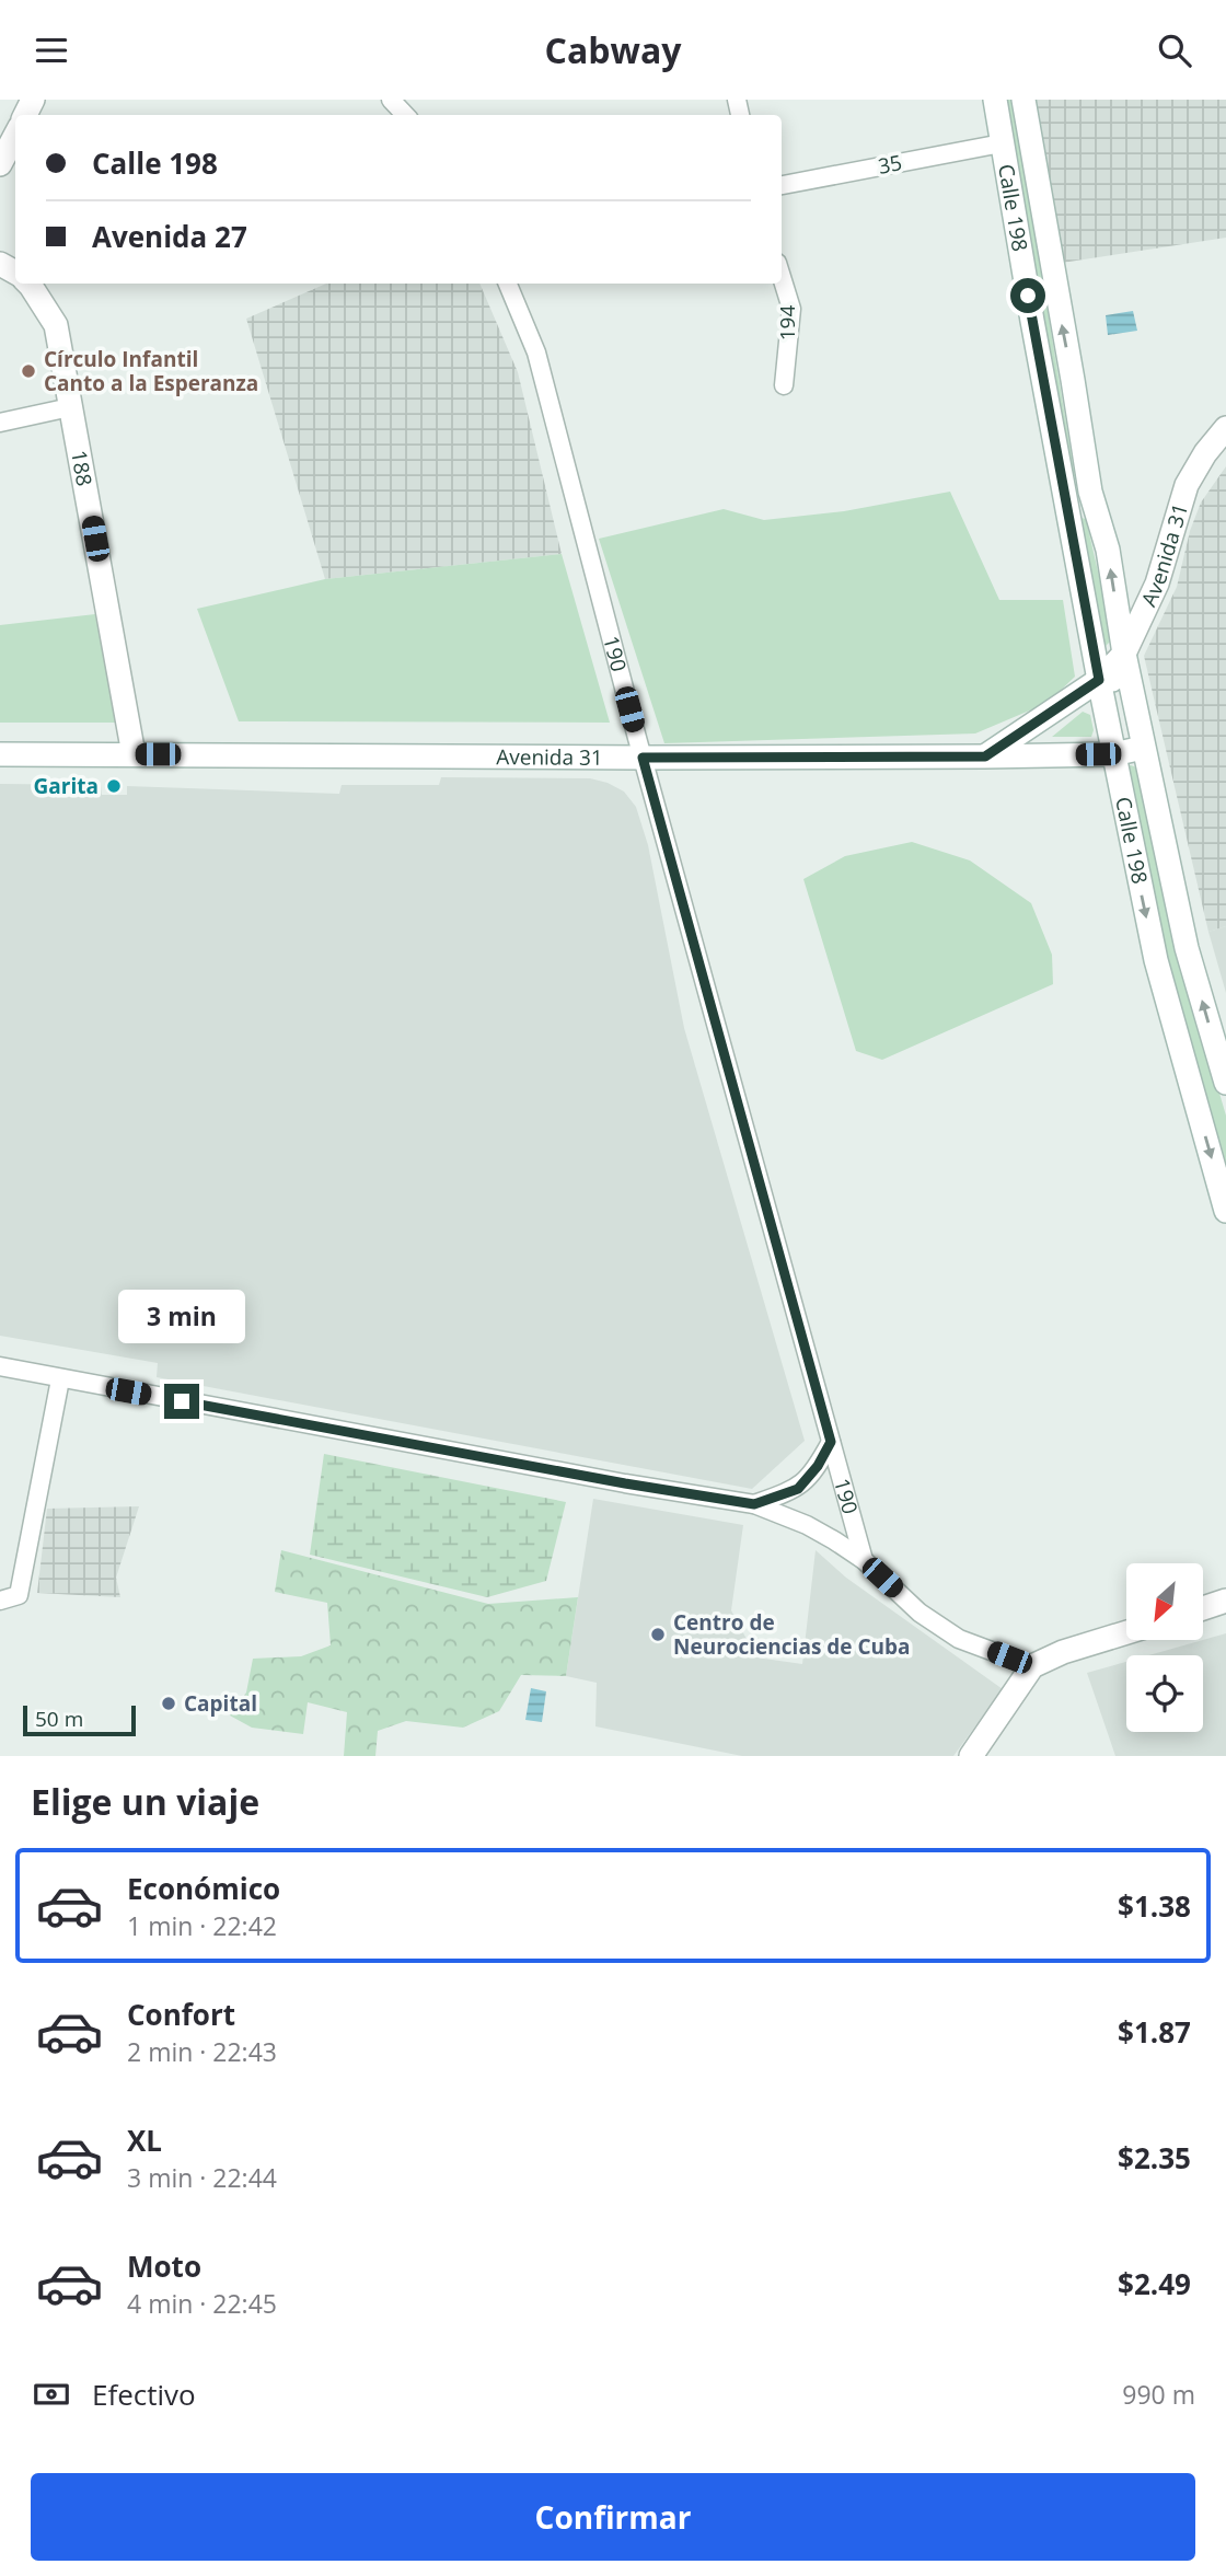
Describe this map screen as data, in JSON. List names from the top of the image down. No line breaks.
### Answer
{"streets":{"main road":["Calle 198","188","Avenida 31"],"street":["35","194","190"]},"crossings":[["35","Calle 198"],["Calle 198","Avenida 31"],["188","Avenida 31"],["Avenida 31","190"]],"places":["Círculo Infantil Canto a la Esperanza","Garita","Centro de Neurociencias de Cuba","Capital"],"scale_bar":"50 m","north":"bottom left","page":{"header":"Cabway","banner":["Calle 198","Avenida 27"],"bubble":"3 min","scale":"50 m","heading":"Elige un viaje","list":[{"name":"Económico","note":"1 min · 22:42","value":"$1.38"},{"name":"Confort","note":"2 min · 22:43","value":"$1.87"},{"name":"XL","note":"3 min · 22:44","value":"$2.35"},{"name":"Moto","note":"4 min · 22:45","value":"$2.49"}],"pay":["Efectivo","990 m"],"buttons":"Confirmar"}}
